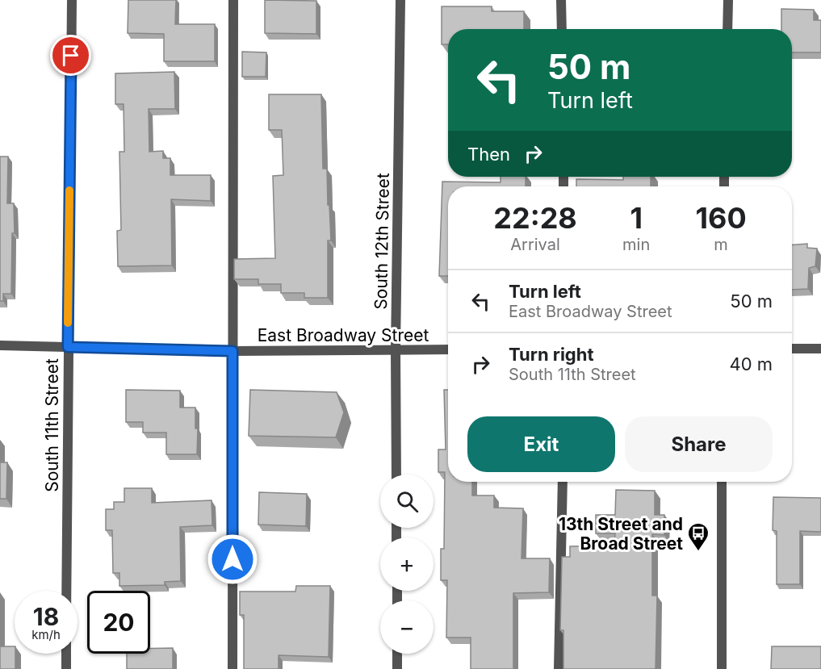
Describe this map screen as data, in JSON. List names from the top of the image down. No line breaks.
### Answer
{"streets":{"street":["South 12th Street","East Broadway Street","South 11th Street"]},"crossings":[["South 12th Street","East Broadway Street"],["East Broadway Street","South 11th Street"]],"places":{"bus stop":["13th Street and Broad Street"]},"page":{"turn":["50 m","Turn left"],"then":"Then","eta":["22:28","Arrival","1","min","160","m"],"list":[{"name":"Turn left","note":"East Broadway Street","value":"50 m"},{"name":"Turn right","note":"South 11th Street","value":"40 m"}],"buttons":["Exit","Share"],"map_buttons":["+","−"],"speed":"18 km/h","limit":"20"}}
